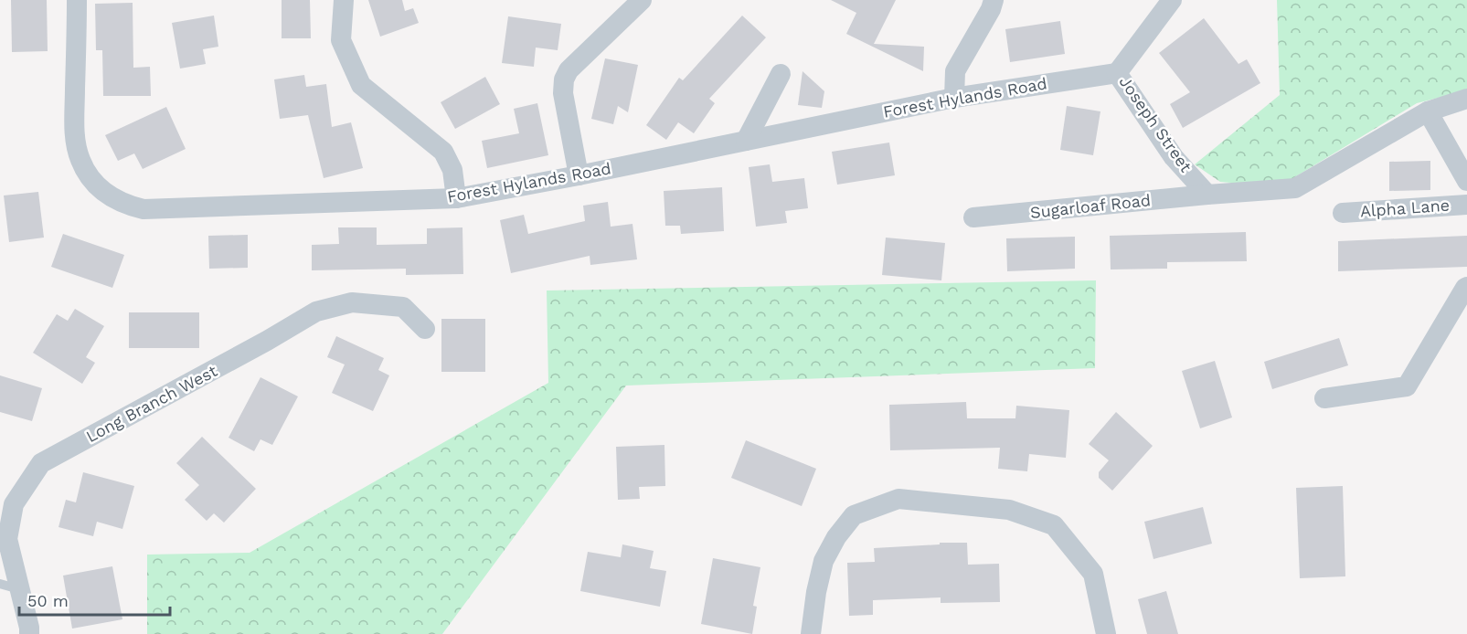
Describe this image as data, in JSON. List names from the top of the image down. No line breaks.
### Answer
{"streets":{"street":["Forest Hylands Road","Joseph Street","Sugarloaf Road","Alpha Lane","Long Branch West"]},"crossings":[["Forest Hylands Road","Joseph Street"],["Joseph Street","Sugarloaf Road"]],"scale_bar":"50 m"}
